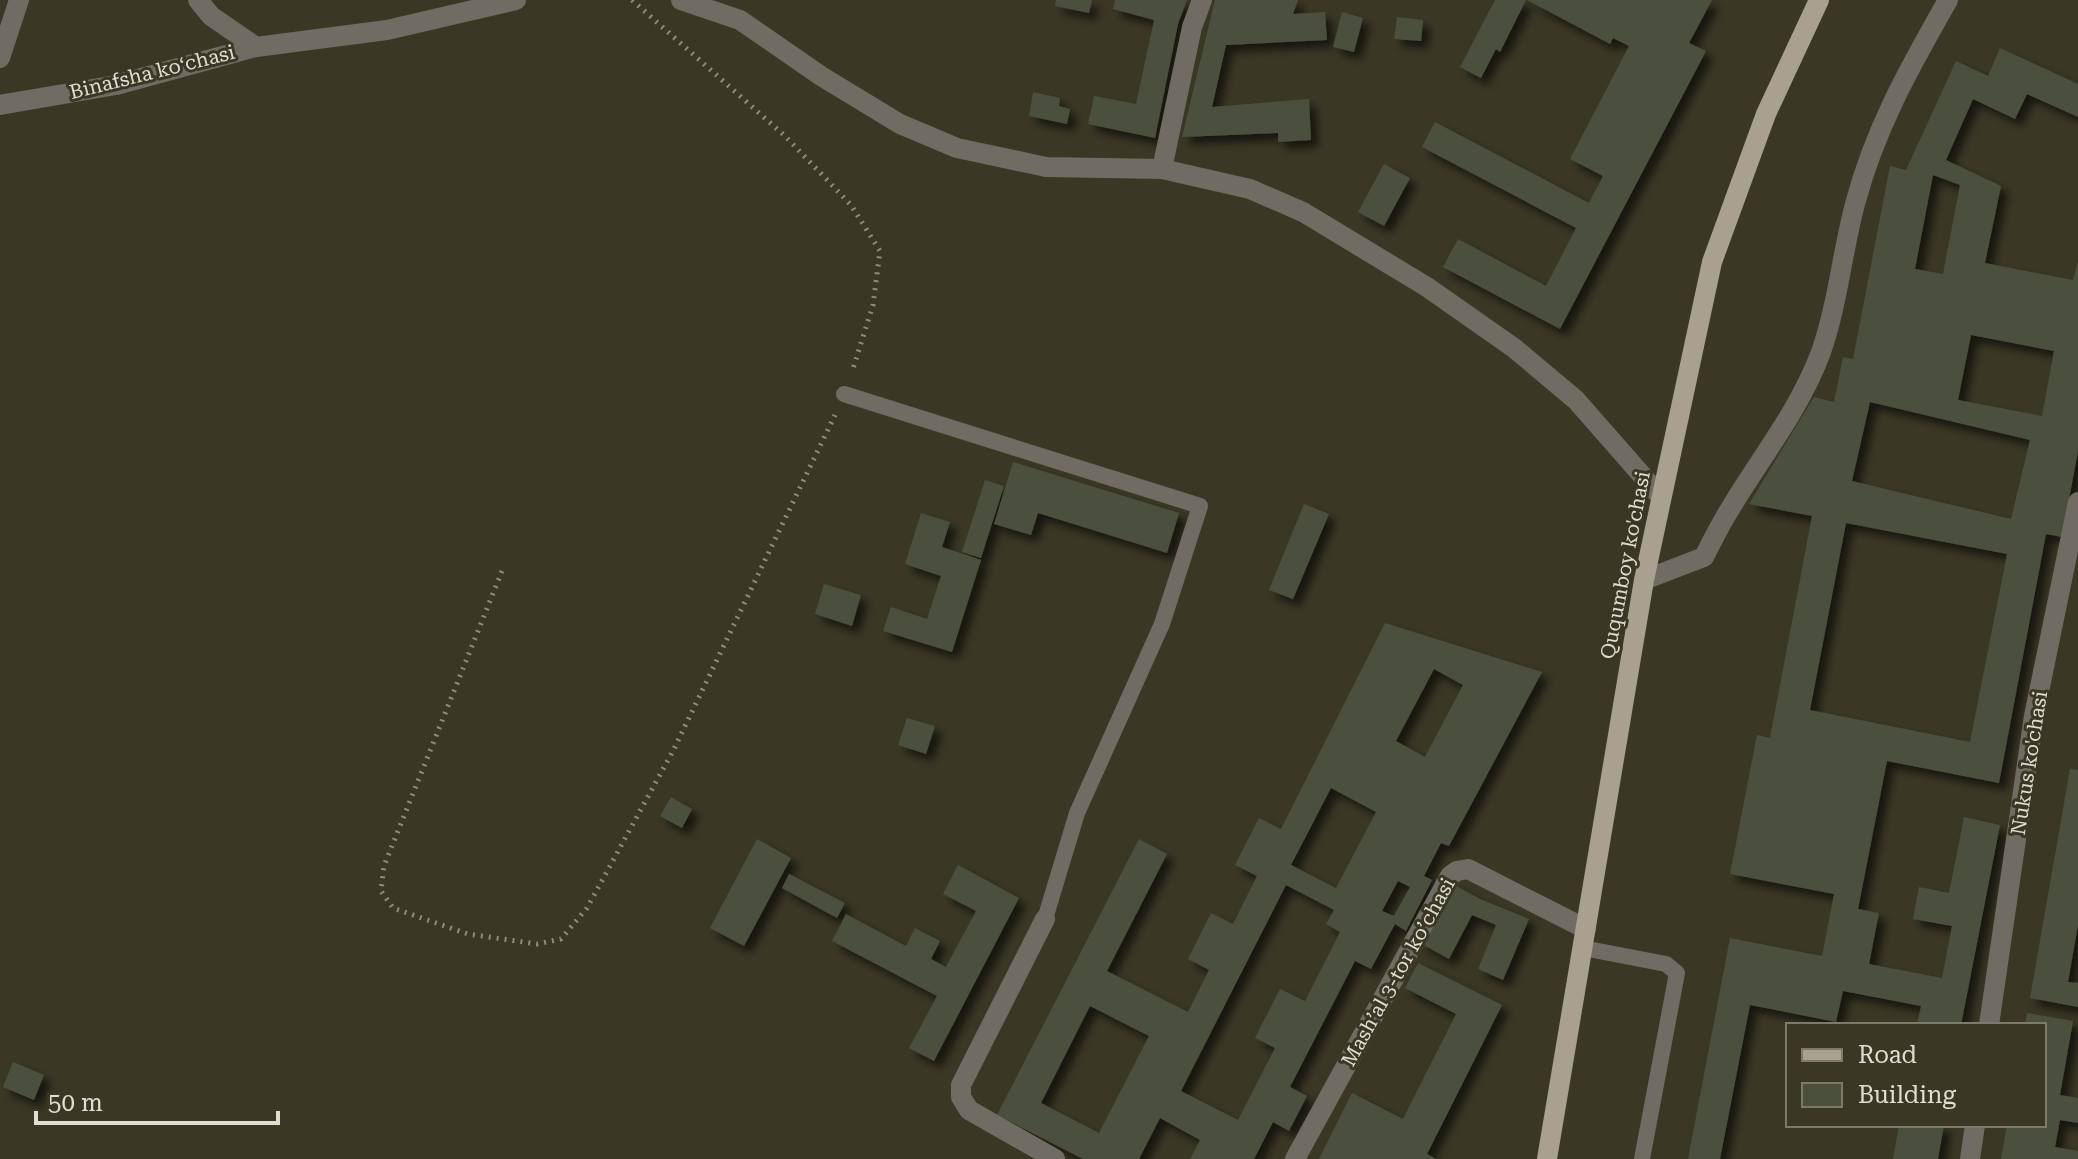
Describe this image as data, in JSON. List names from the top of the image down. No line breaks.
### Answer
{"streets":{"main road":["Ququmboy ko'chasi"],"street":["Binafsha koʻchasi","Nukus ko'chasi","Mashʼal 3-tor koʼchasi"]},"crossings":[["Ququmboy ko'chasi","Mashʼal 3-tor koʼchasi"]],"legend":["Road","Building"],"scale_bar":"50 m"}
